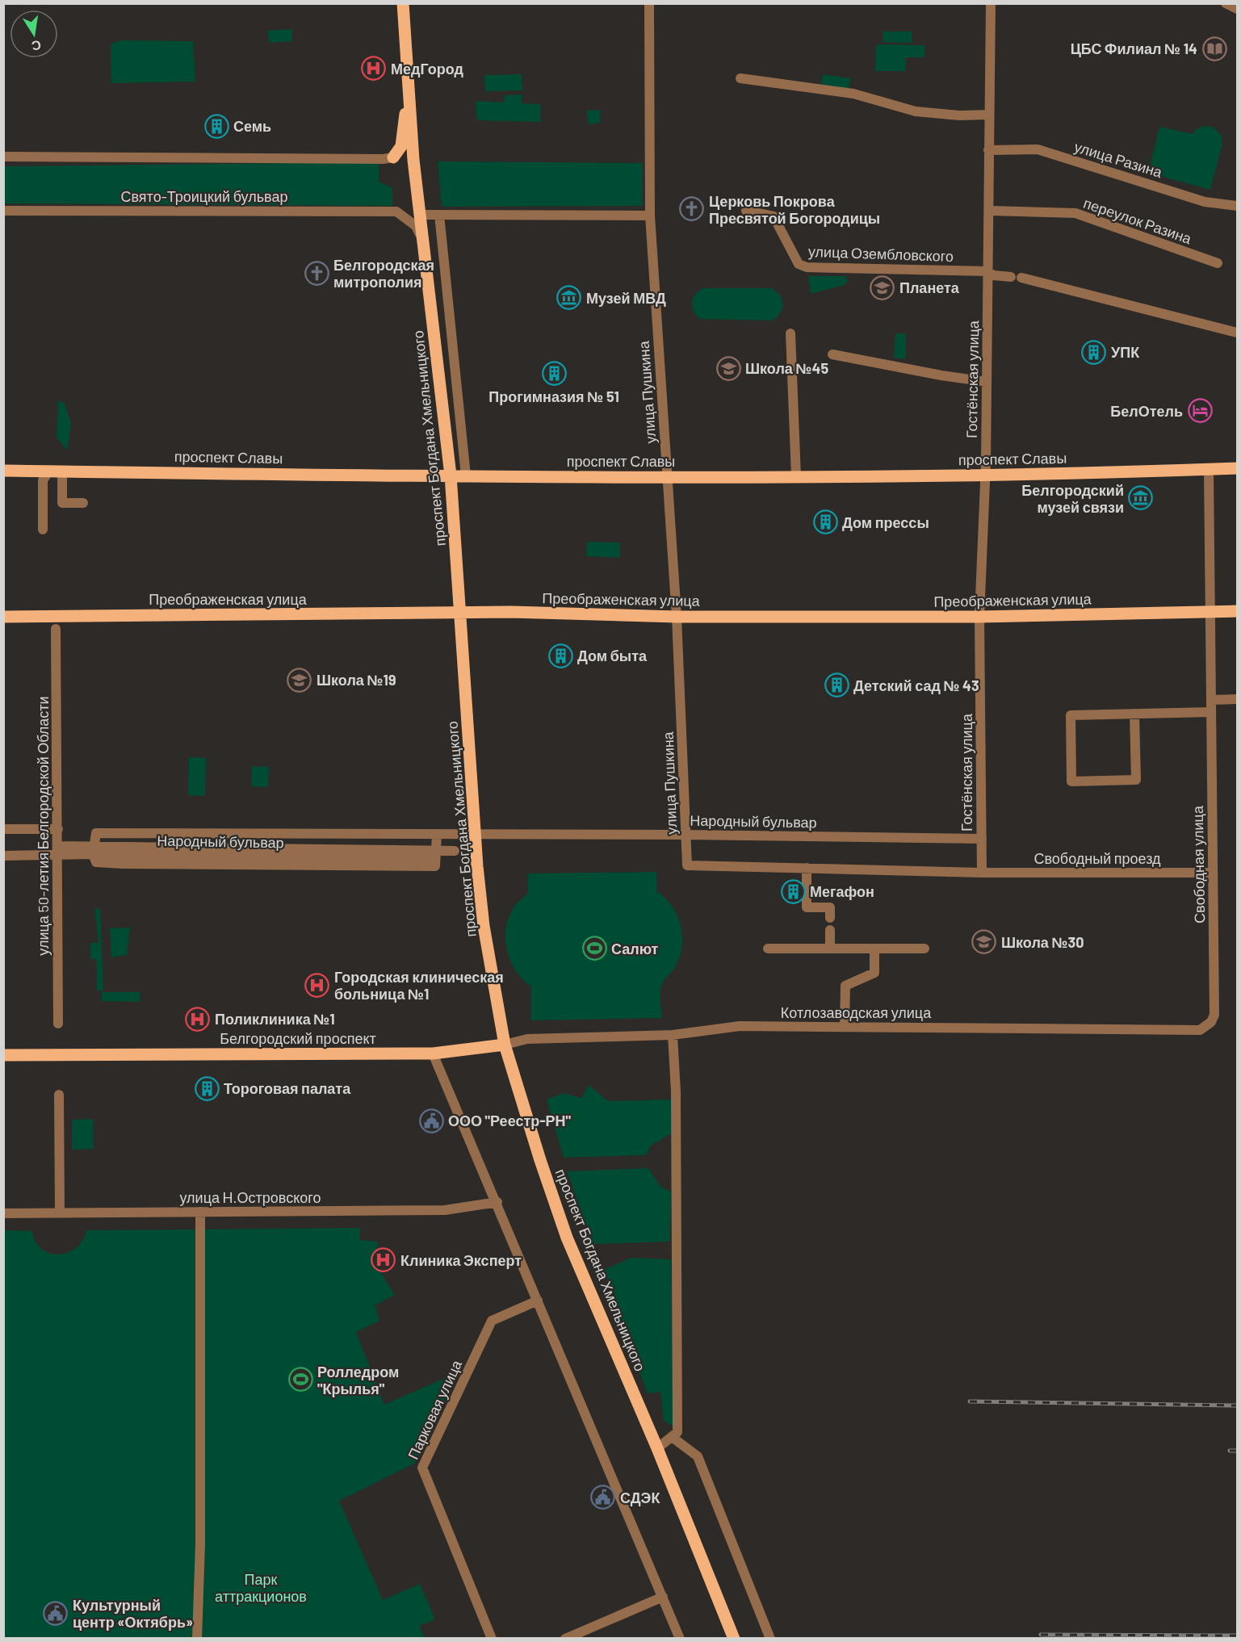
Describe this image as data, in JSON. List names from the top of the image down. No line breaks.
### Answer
{"streets":{"main road":["проспект Богдана Хмельницкого","проспект Славы","Преображенская улица","Белгородский проспект"],"street":["улица Разина","Свято-Троицкий бульвар","переулок Разина","улица Озембловского","Гостёнская улица","улица Пушкина","Народный бульвар","улица 50-летия Белгородской Области","Свободный проезд","Свободная улица","Котлозаводская улица","улица Н.Островского","Парковая улица"]},"crossings":[["улица Разина","Гостёнская улица"],["Свято-Троицкий бульвар","проспект Богдана Хмельницкого"],["переулок Разина","Гостёнская улица"],["улица Озембловского","Гостёнская улица"],["Гостёнская улица","проспект Славы"],["Гостёнская улица","Преображенская улица"],["Гостёнская улица","Народный бульвар"],["Гостёнская улица","Свободный проезд"],["улица Пушкина","проспект Славы"],["улица Пушкина","Преображенская улица"],["улица Пушкина","Народный бульвар"],["проспект Богдана Хмельницкого","проспект Славы"],["проспект Богдана Хмельницкого","Преображенская улица"],["проспект Богдана Хмельницкого","Народный бульвар"],["проспект Богдана Хмельницкого","Котлозаводская улица"],["проспект Богдана Хмельницкого","Белгородский проспект"],["проспект Славы","Свободная улица"],["Преображенская улица","Свободная улица"],["Свободный проезд","Свободная улица"],["Свободная улица","Котлозаводская улица"],["Котлозаводская улица","Белгородский проспект"]],"parks":["Парк аттракционов"],"places":{"library":["ЦБС Филиал № 14"],"hospital":["МедГород","Городская клиническая больница №1","Поликлиника №1","Клиника Эксперт"],"building":["Семь","УПК","Прогимназия № 51","Дом прессы","Дом быта","Детский сад № 43","Мегафон","Тороговая палата"],"church":["Церковь Покрова Пресвятой Богородицы","Белгородская митрополия"],"school or university":["Планета","Школа №45","Школа №19","Школа №30"],"museum":["Музей МВД","Белгородский музей связи"],"hotel":["БелОтель"],"sports":["Салют","Ролледром \"Крылья\""],"public building":["ООО \"Реестр-РН\"","СДЭК","Культурный центр «Октябрь»"]},"north":"bottom"}
